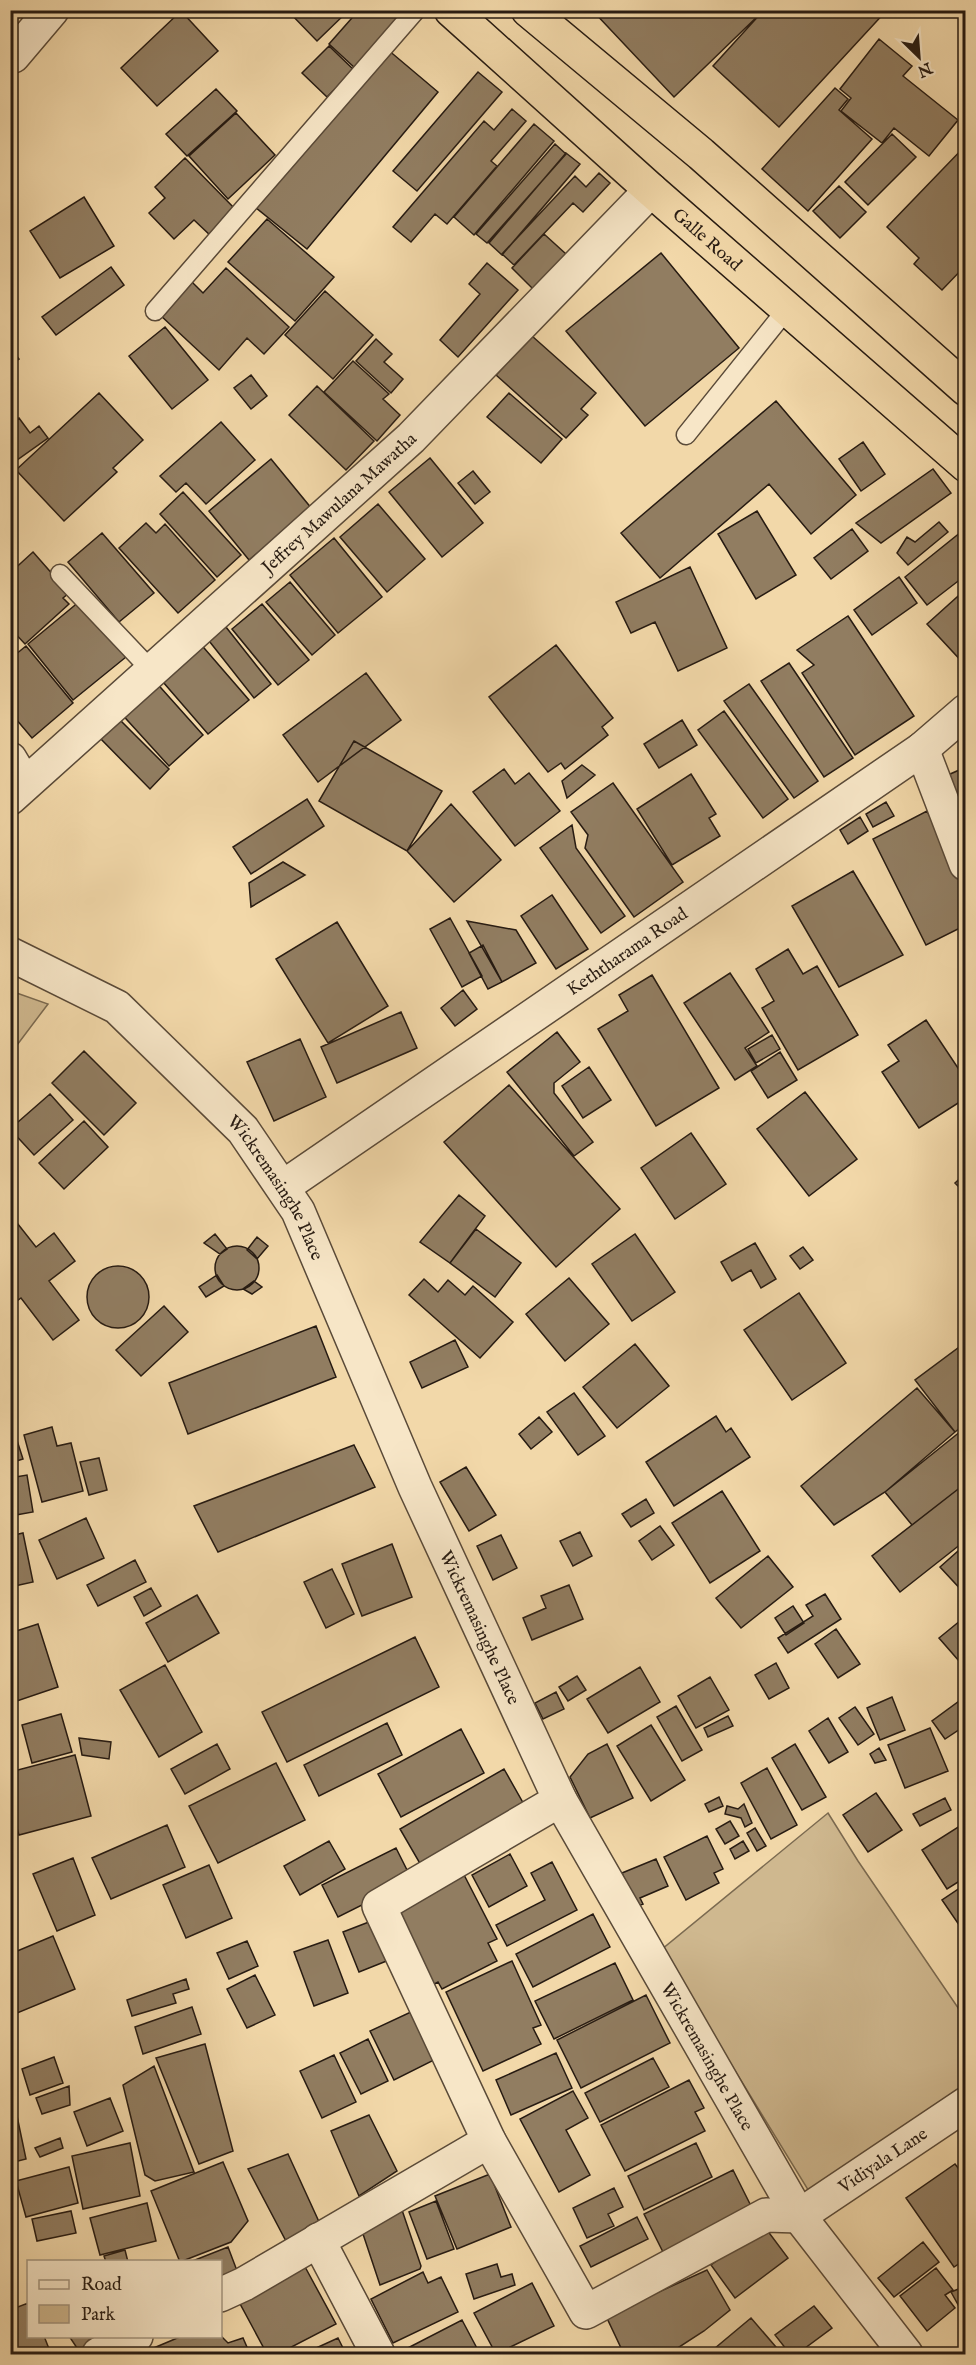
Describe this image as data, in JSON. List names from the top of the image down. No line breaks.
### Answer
{"streets":{"highway":["Galle Road"],"street":["Jeffrey Mawulana Mawatha","Keththarama Road","Wickremasinghe Place","Vidiyala Lane"]},"crossings":[["Galle Road","Jeffrey Mawulana Mawatha"],["Keththarama Road","Wickremasinghe Place"],["Wickremasinghe Place","Vidiyala Lane"]],"legend":["Road","Park"],"north":"bottom right"}
